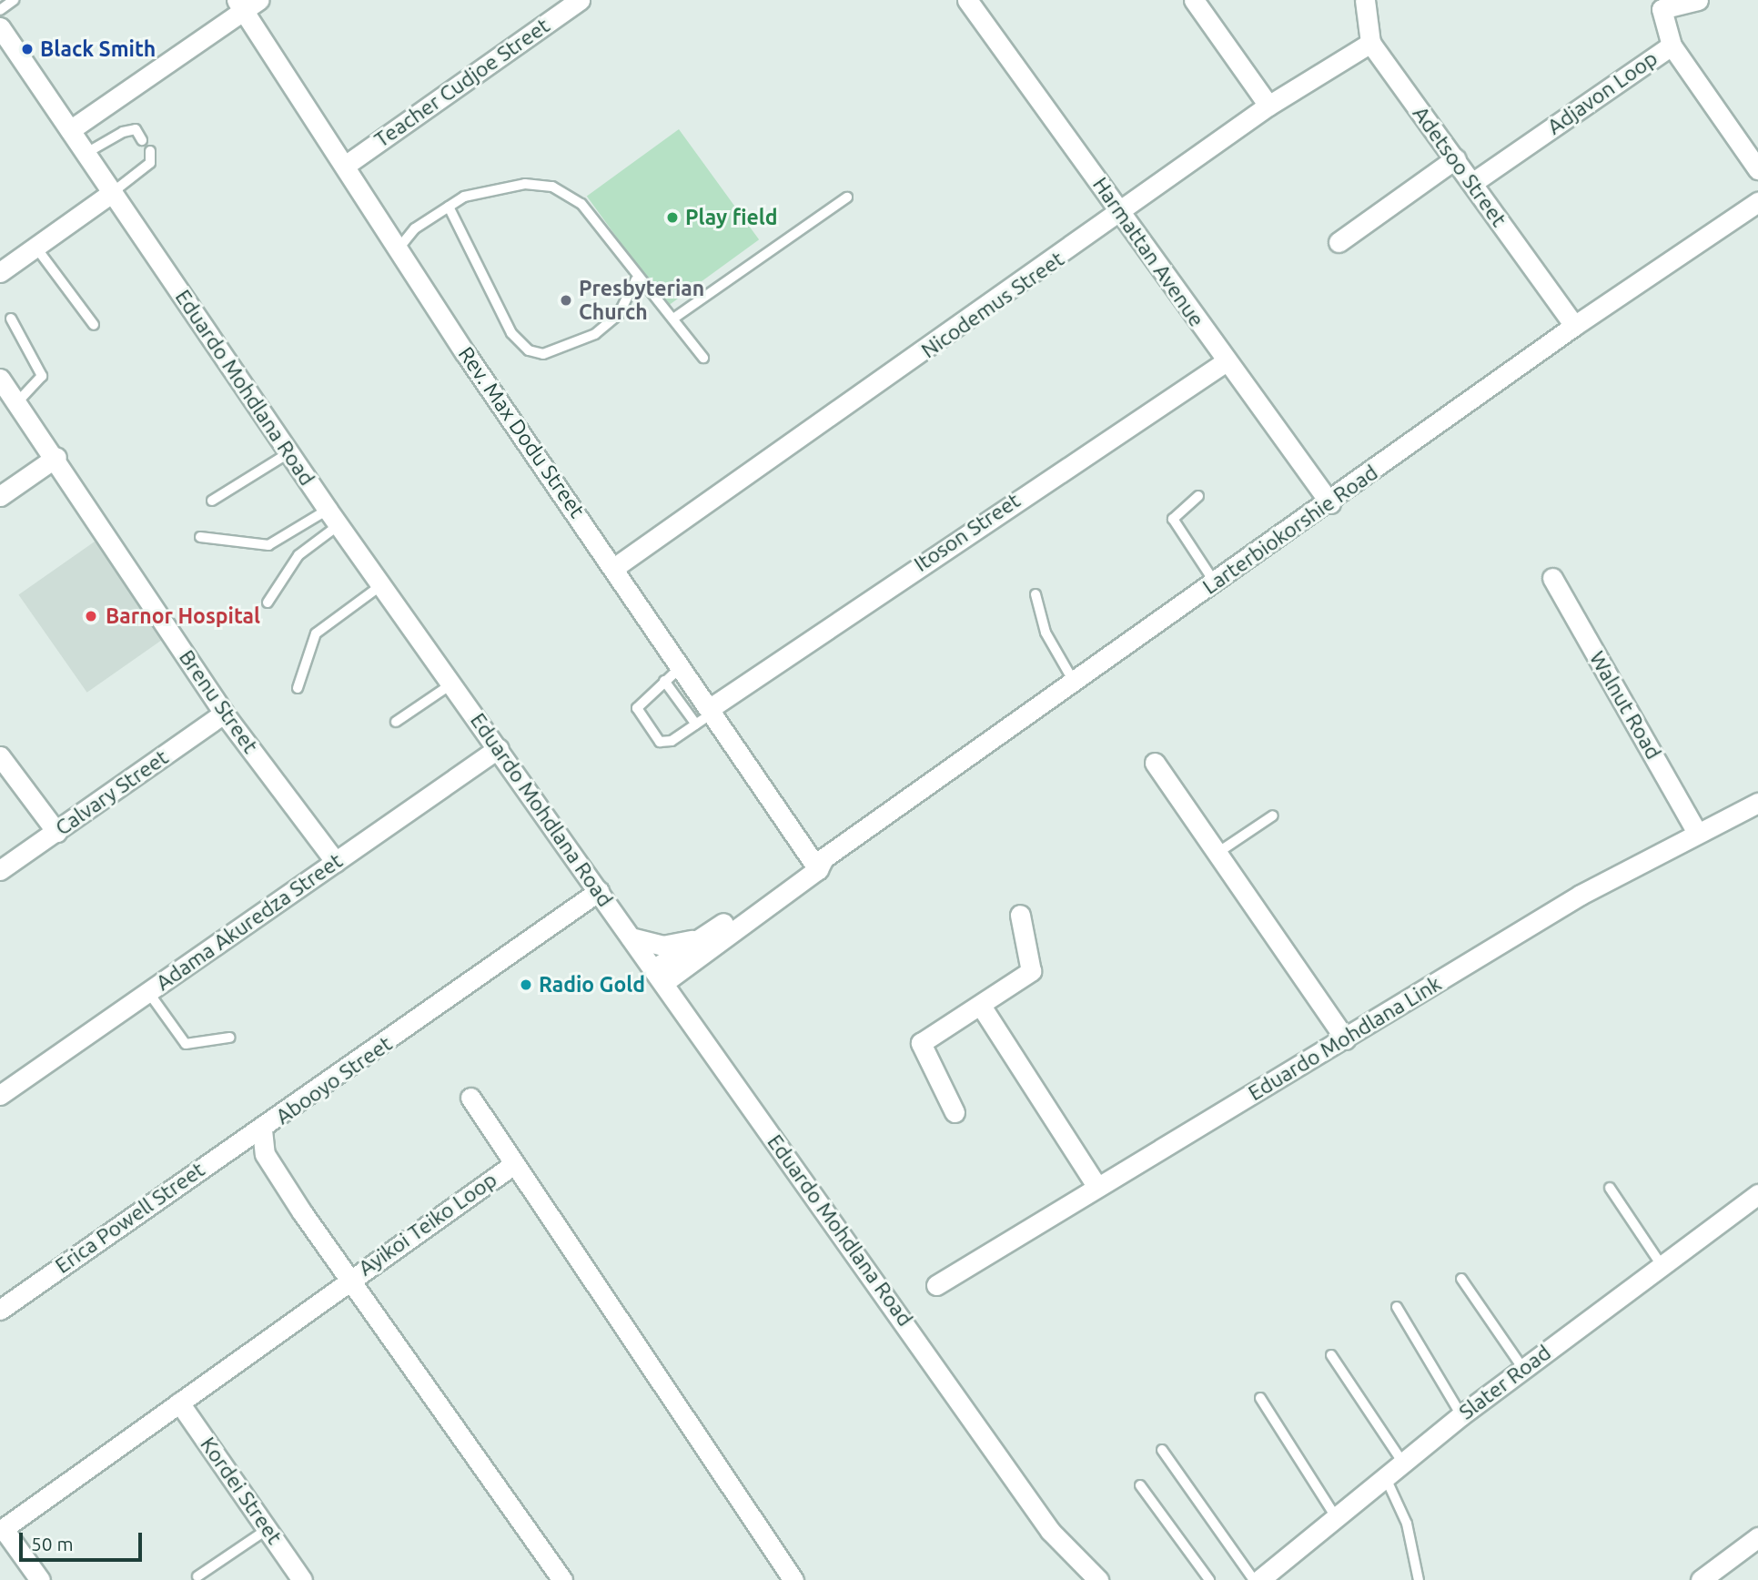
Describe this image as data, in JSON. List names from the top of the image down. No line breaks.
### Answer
{"streets":{"street":["Teacher Cudjoe Street","Adjavon Loop","Adetsoo Street","Harmattan Avenue","Nicodemus Street","Eduardo Mohdlana Road","Rev. Max Dodu Street","Larterbiokorshie Road","Itoson Street","Brenu Street","Walnut Road","Calvary Street","Adama Akuredza Street","Eduardo Mohdlana Link","Abooyo Street","Erica Powell Street","Ayikoi Teiko Loop","Slater Road","Kordei Street"]},"crossings":[["Teacher Cudjoe Street","Rev. Max Dodu Street"],["Adjavon Loop","Adetsoo Street"],["Adetsoo Street","Nicodemus Street"],["Adetsoo Street","Larterbiokorshie Road"],["Harmattan Avenue","Nicodemus Street"],["Harmattan Avenue","Larterbiokorshie Road"],["Harmattan Avenue","Itoson Street"],["Nicodemus Street","Rev. Max Dodu Street"],["Eduardo Mohdlana Road","Larterbiokorshie Road"],["Eduardo Mohdlana Road","Adama Akuredza Street"],["Eduardo Mohdlana Road","Abooyo Street"],["Rev. Max Dodu Street","Larterbiokorshie Road"],["Rev. Max Dodu Street","Itoson Street"],["Brenu Street","Calvary Street"],["Brenu Street","Adama Akuredza Street"],["Walnut Road","Eduardo Mohdlana Link"],["Abooyo Street","Erica Powell Street"],["Abooyo Street","Ayikoi Teiko Loop"],["Ayikoi Teiko Loop","Kordei Street"]],"places":["Black Smith","Play field","Presbyterian Church","Barnor Hospital","Radio Gold"],"scale_bar":"50 m"}
